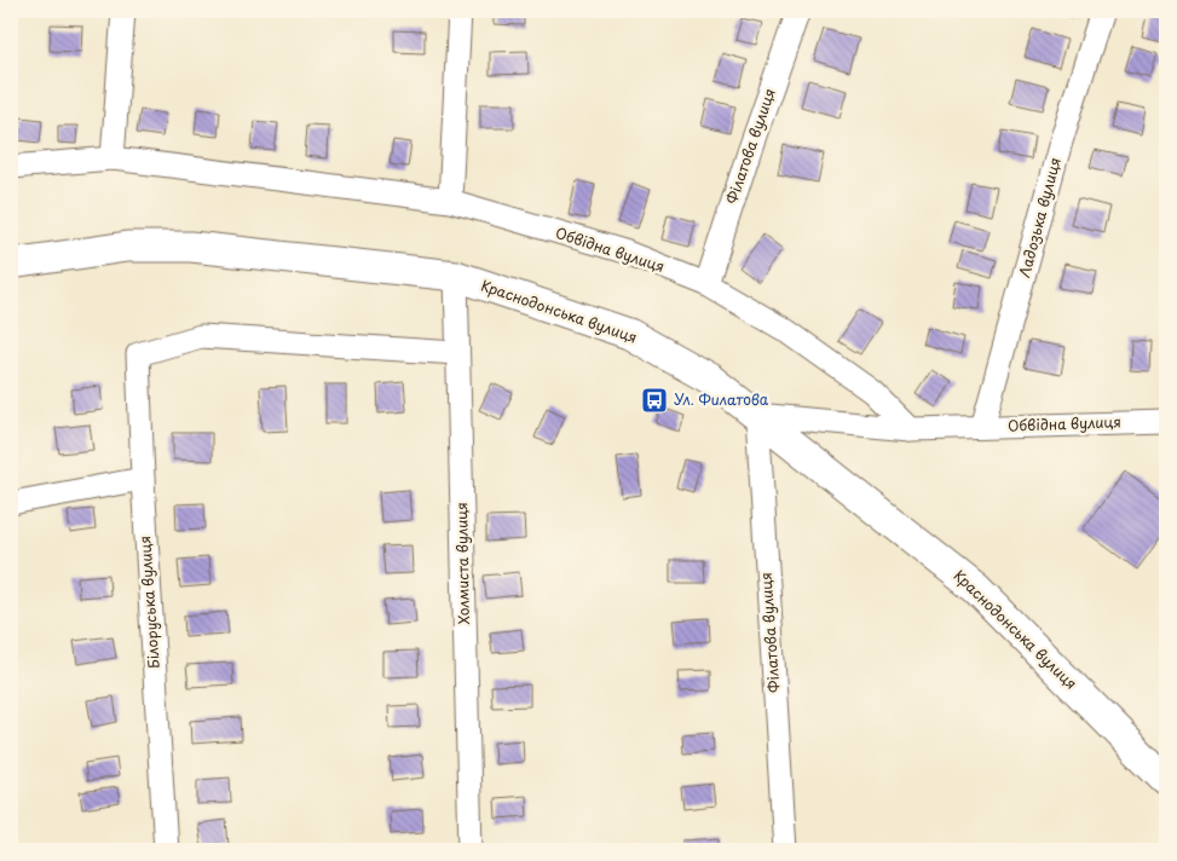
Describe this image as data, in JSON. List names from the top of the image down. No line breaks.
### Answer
{"streets":{"main road":["Краснодонська вулиця"],"street":["Філатова вулиця","Ладозька вулиця","Обвідна вулиця","Холмиста вулиця","Білоруська вулиця"]},"crossings":[["Філатова вулиця","Обвідна вулиця"],["Філатова вулиця","Краснодонська вулиця"],["Ладозька вулиця","Обвідна вулиця"],["Краснодонська вулиця","Холмиста вулиця"],["Холмиста вулиця","Білоруська вулиця"]],"places":{"bus stop":["Ул. Филатова"]}}
